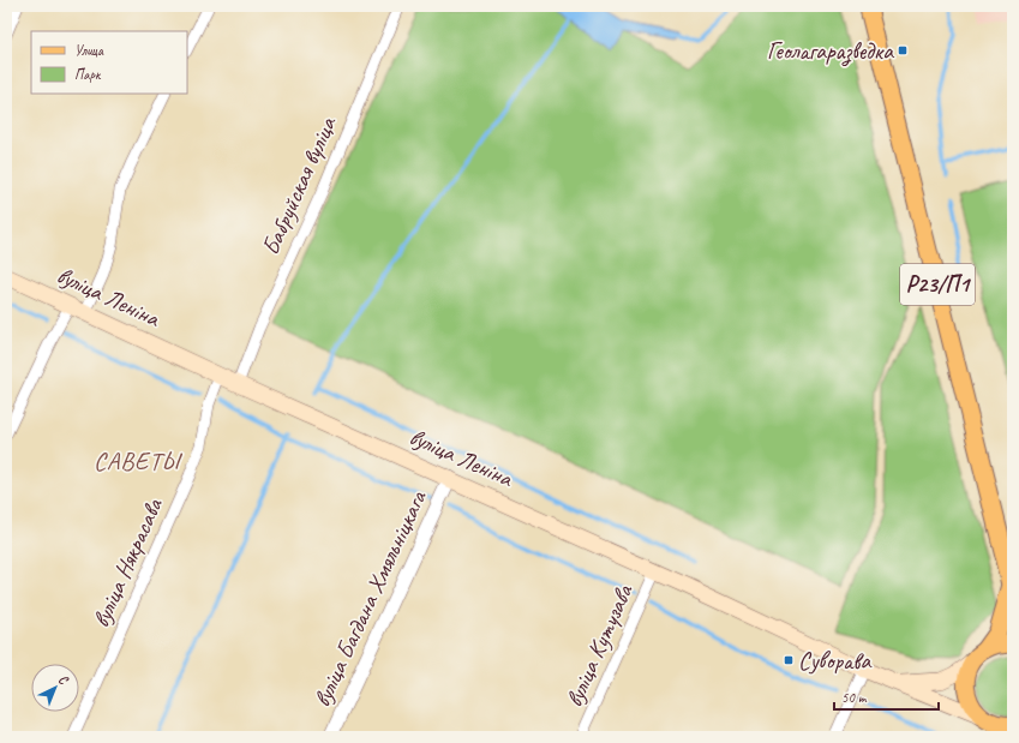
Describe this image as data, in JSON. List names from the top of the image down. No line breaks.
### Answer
{"streets":{"main road":["Р23/П1","вуліца Леніна"],"street":["Бабруйская вуліца","вуліца Някрасава","вуліца Багдана Хмяльніцкага","вуліца Кутузава"]},"crossings":[["Бабруйская вуліца","вуліца Леніна"],["Р23/П1","вуліца Леніна"],["вуліца Леніна","вуліца Някрасава"],["вуліца Леніна","вуліца Багдана Хмяльніцкага"],["вуліца Леніна","вуліца Кутузава"]],"districts":["САВЕТЫ"],"places":{"transit":["Геолагаразведка","Суворава"]},"legend":["Улица","Парк"],"scale_bar":"50 m","north":"top right"}
